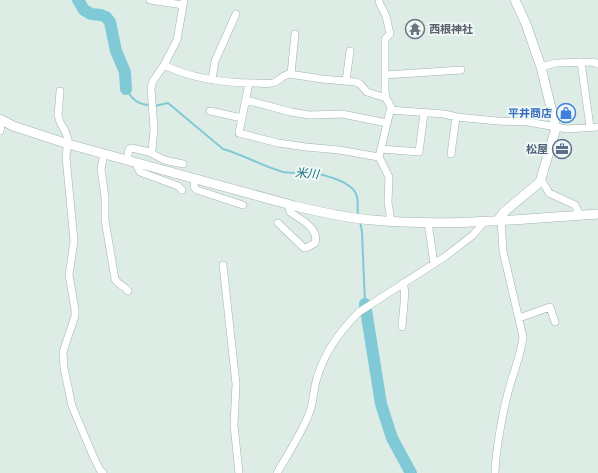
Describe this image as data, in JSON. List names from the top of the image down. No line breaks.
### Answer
{"water":["米川"],"places":{"temple":["西根神社"],"shop":["平井商店"],"office":["松屋"]}}
